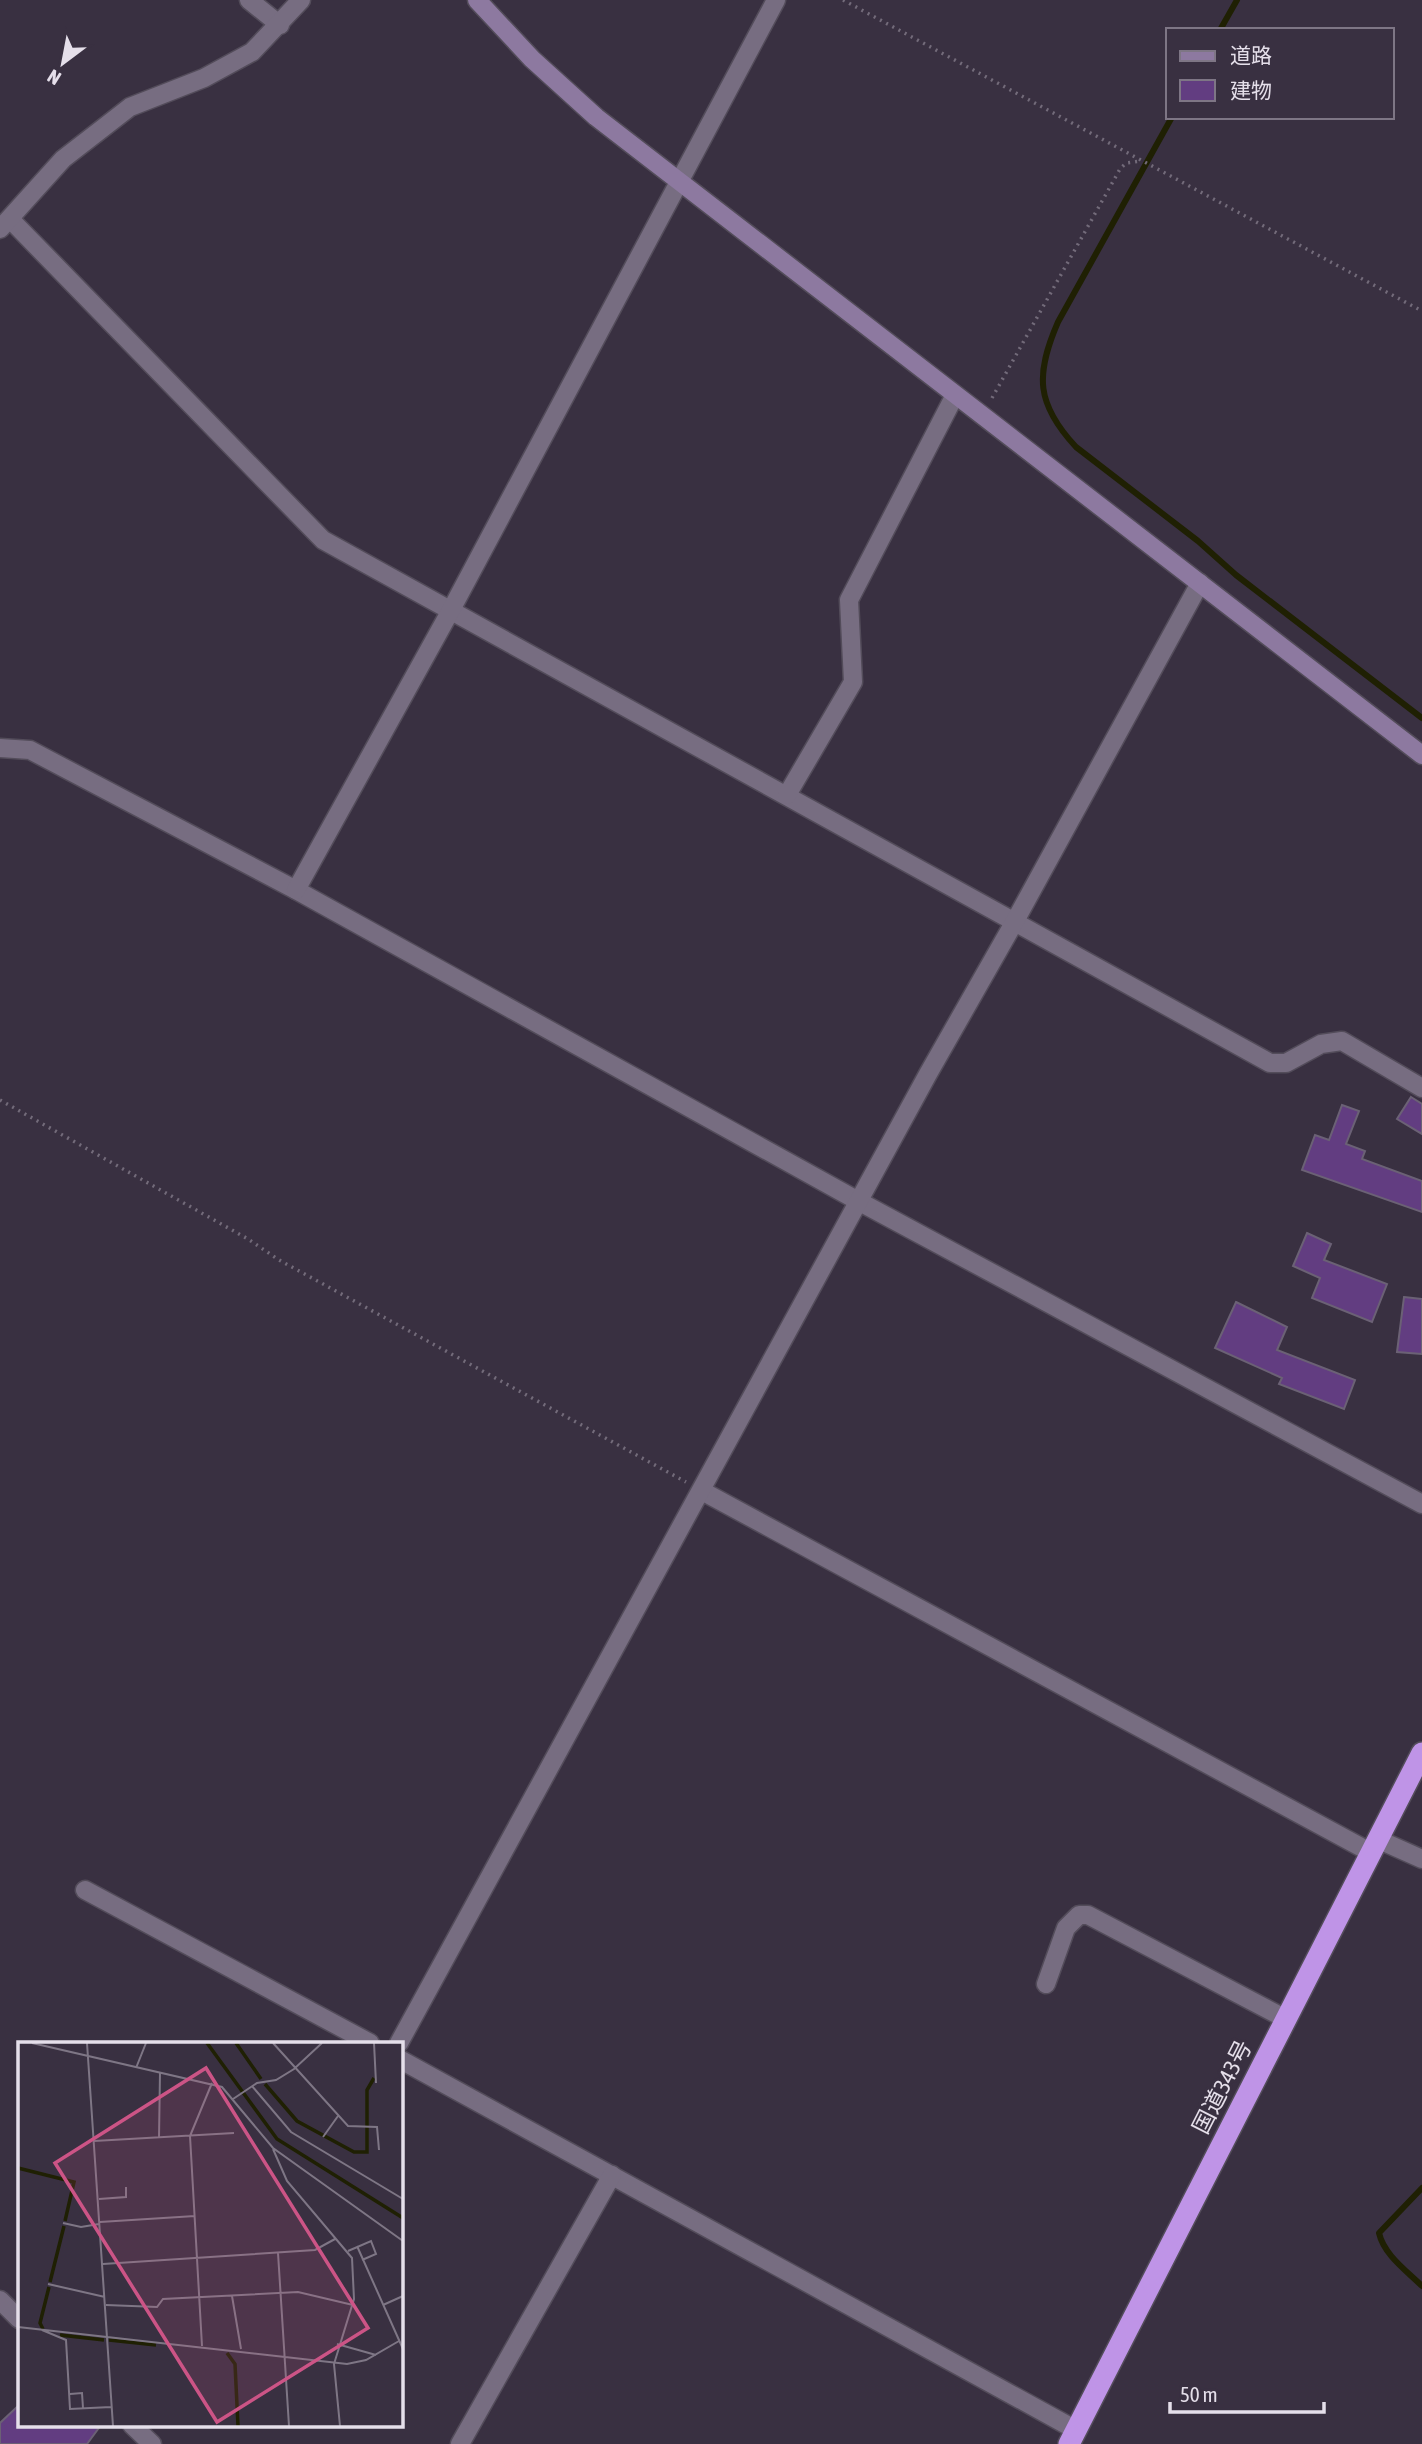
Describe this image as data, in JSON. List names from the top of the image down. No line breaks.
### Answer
{"streets":{"highway":["国道343号"]},"legend":["道路","建物"],"scale_bar":"50 m","north":"bottom left"}
